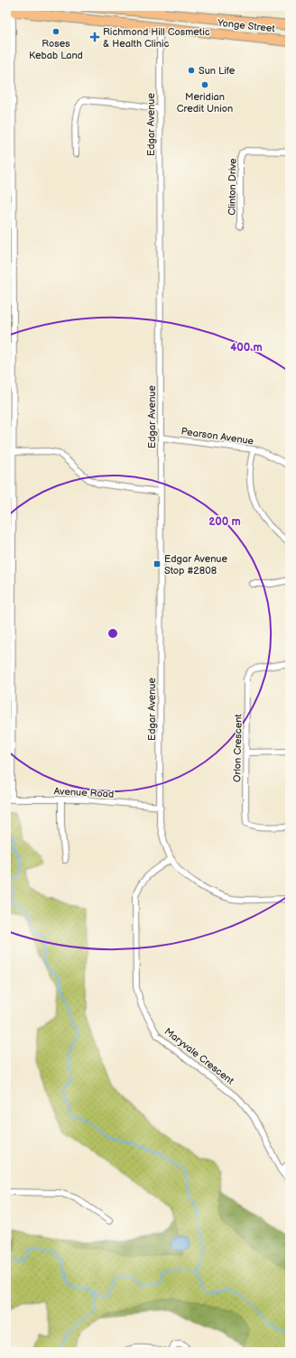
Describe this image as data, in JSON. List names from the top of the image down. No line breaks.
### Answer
{"streets":{"main road":["Yonge Street"],"street":["Edgar Avenue","Clinton Drive","Pearson Avenue","Orlon Crescent","Avenue Road","Maryvale Crescent"]},"crossings":[["Yonge Street","Edgar Avenue"],["Edgar Avenue","Pearson Avenue"],["Edgar Avenue","Avenue Road"],["Edgar Avenue","Maryvale Crescent"]],"places":{"other":["Roses Kebab Land","Sun Life","Meridian Credit Union"],"health":["Richmond Hill Cosmetic & Health Clinic"],"transit":["Edgar Avenue Stop #2808"]},"rings":["400 m","200 m"]}
